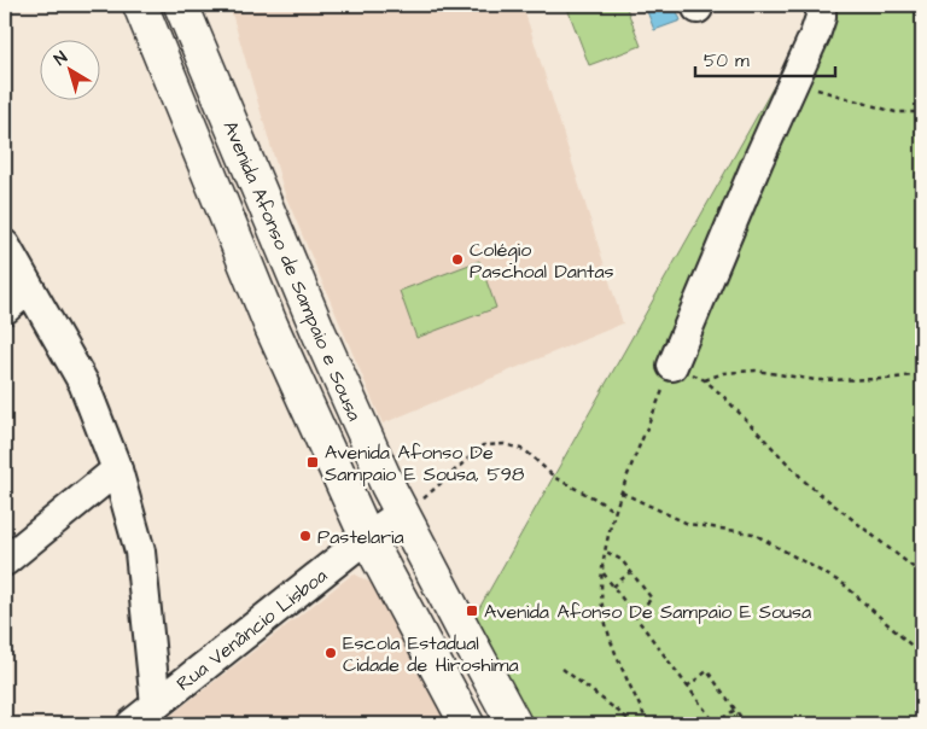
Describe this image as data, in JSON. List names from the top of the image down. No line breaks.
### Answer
{"streets":{"main road":["Avenida Afonso de Sampaio e Sousa"],"street":["Rua Venâncio Lisboa"]},"crossings":[["Avenida Afonso de Sampaio e Sousa","Rua Venâncio Lisboa"]],"places":{"other":["Colégio Paschoal Dantas","Pastelaria","Escola Estadual Cidade de Hiroshima"],"transit":["Avenida Afonso De Sampaio E Sousa, 598","Avenida Afonso De Sampaio E Sousa"]},"scale_bar":"50 m","north":"top left"}
